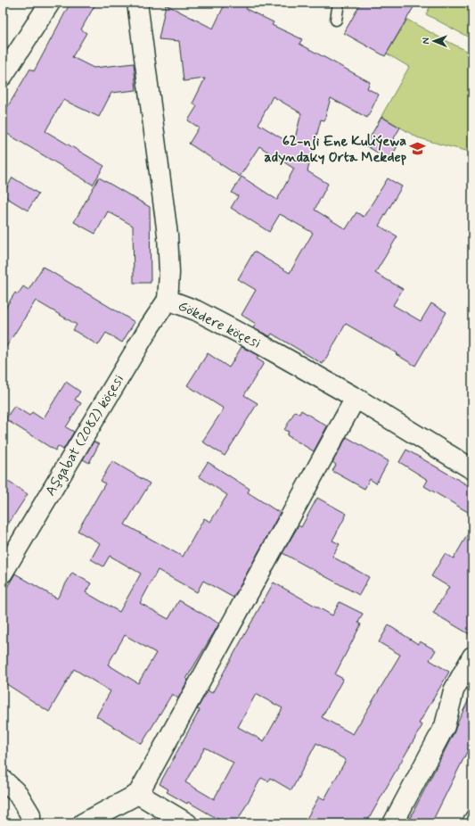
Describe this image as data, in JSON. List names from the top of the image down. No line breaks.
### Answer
{"streets":{"street":["Gökdere köçesi","Aşgabat (2082) köçesi"]},"crossings":[["Gökdere köçesi","Aşgabat (2082) köçesi"]],"places":{"school or university":["62-nji Ene Kuliýewa adyndaky Orta Mekdep"]},"north":"left"}
